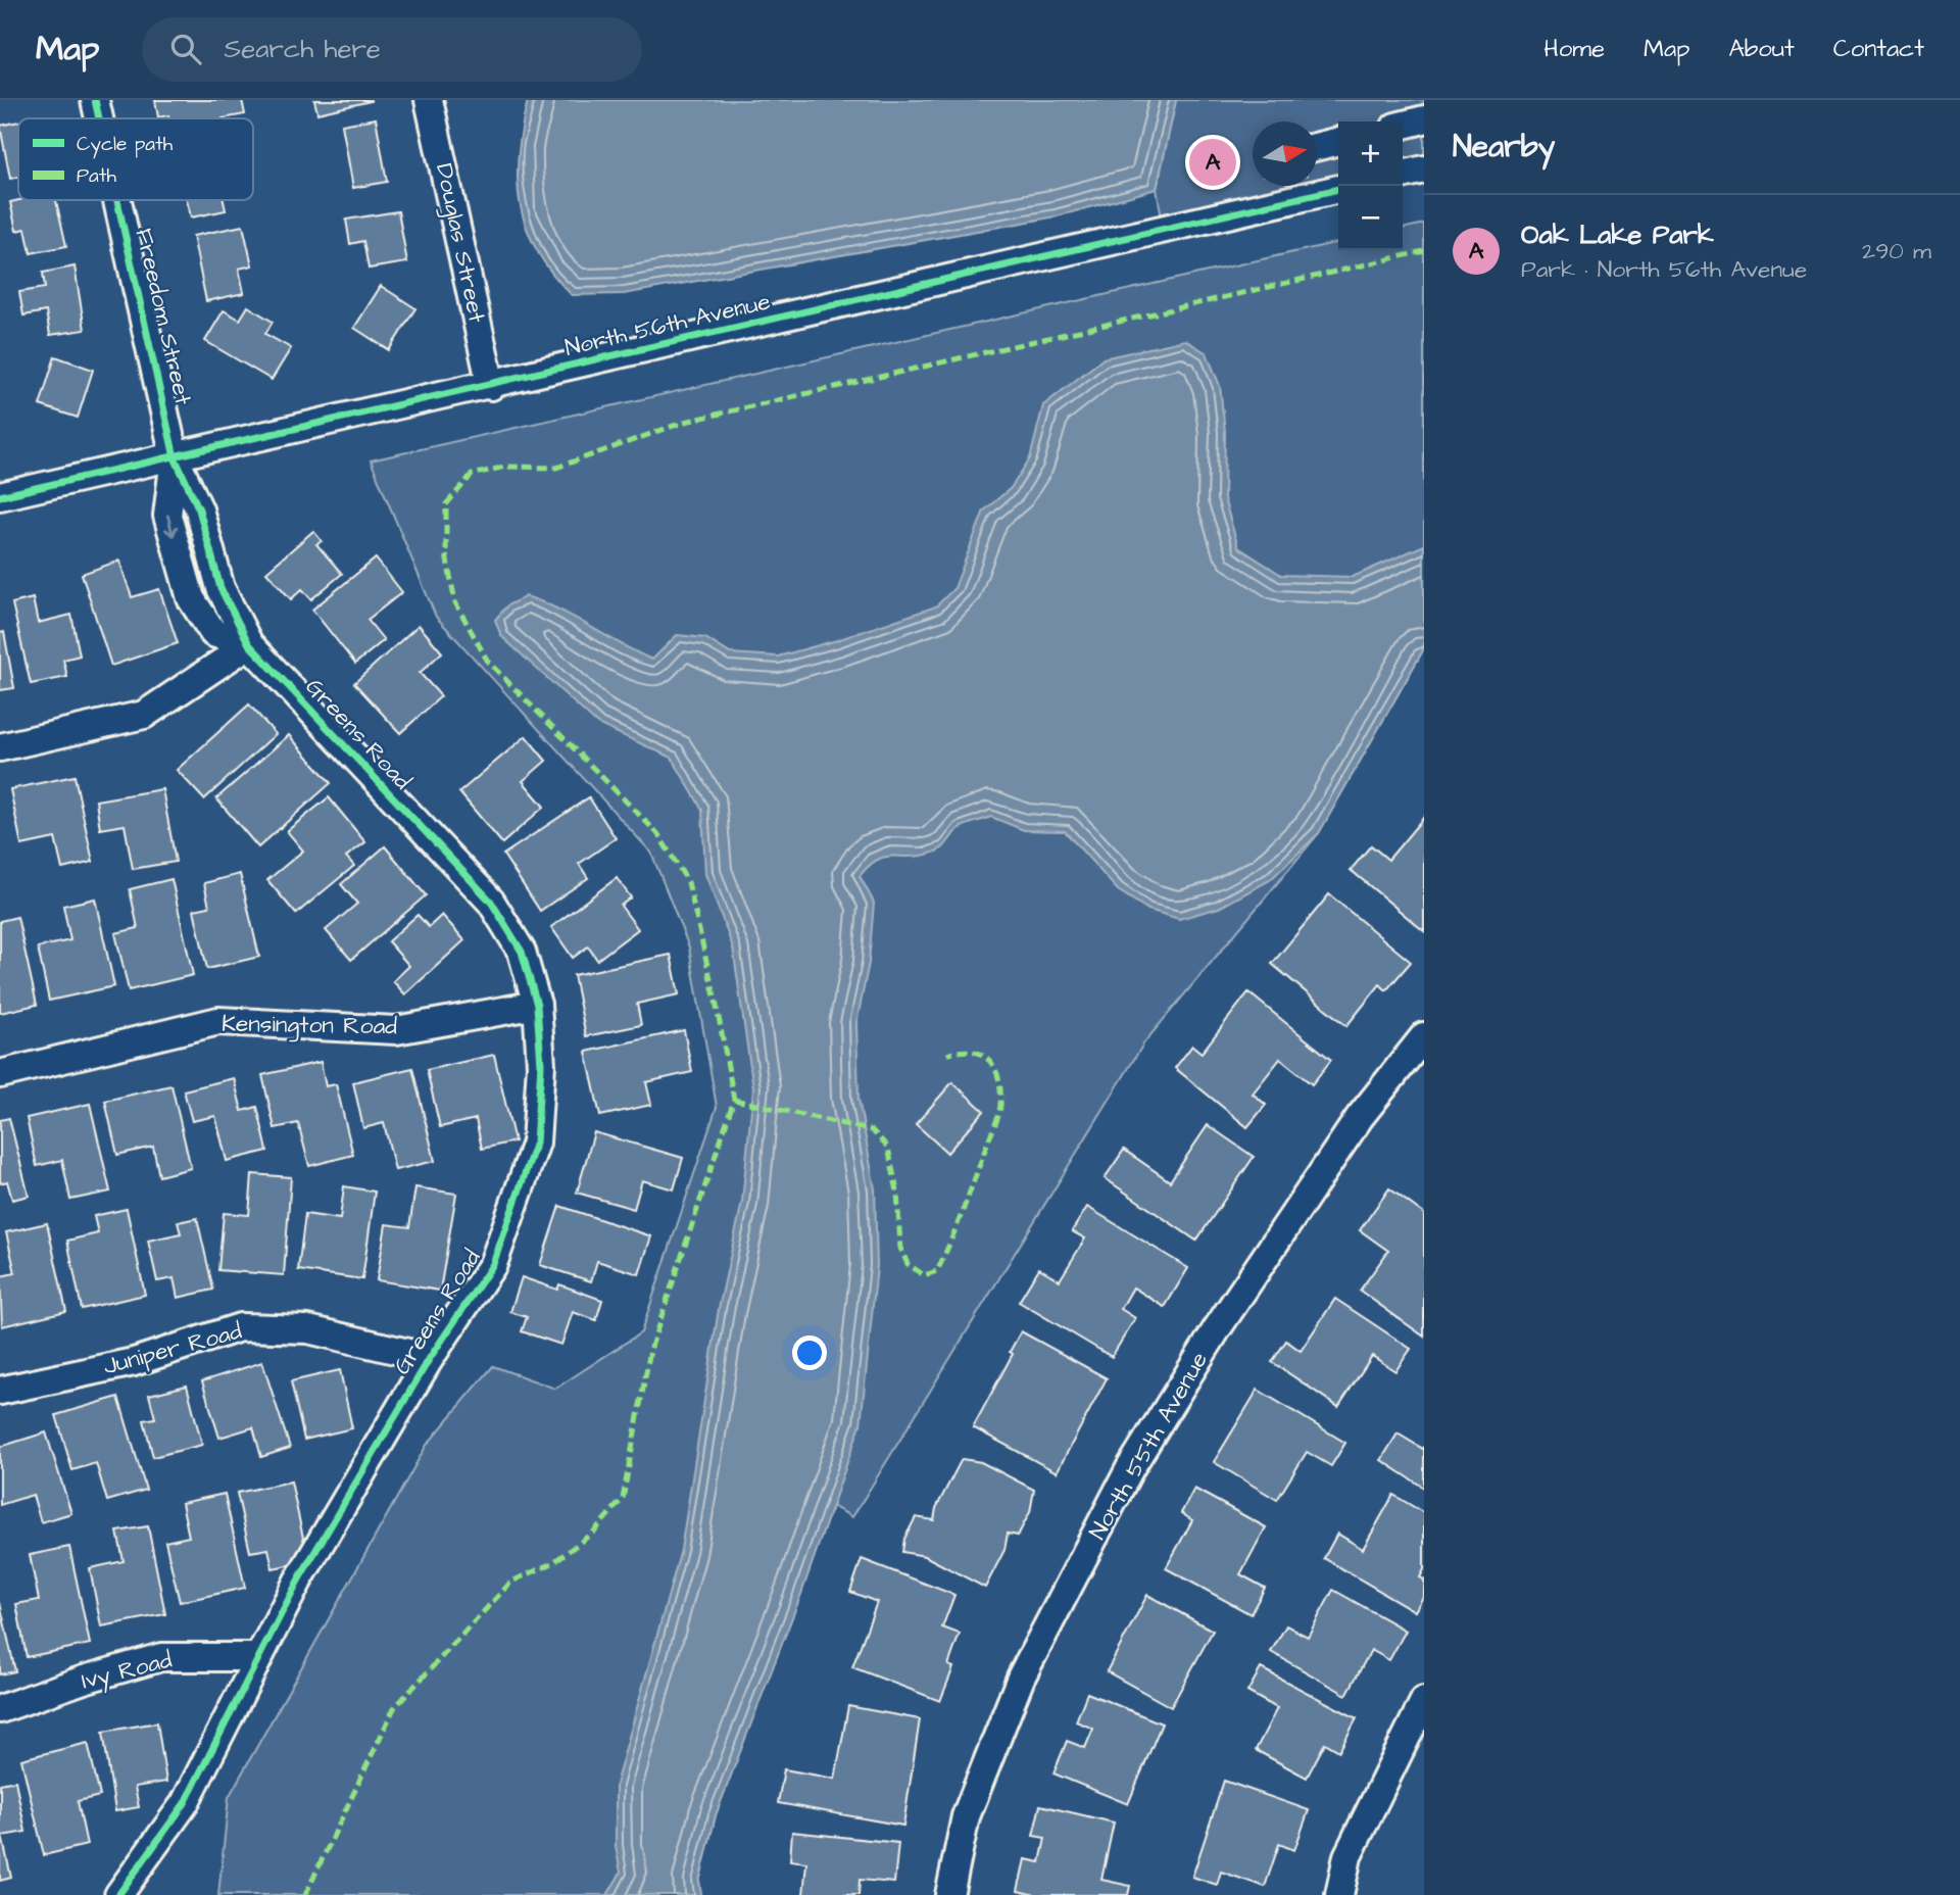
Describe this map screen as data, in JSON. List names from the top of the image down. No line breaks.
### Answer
{"streets":{"street":["Douglas Street","Freedom Street","North 56th Avenue","Greens Road","Kensington Road","Juniper Road","North 55th Avenue","Ivy Road"]},"crossings":[["Douglas Street","North 56th Avenue"],["Freedom Street","North 56th Avenue"],["Freedom Street","Greens Road"],["North 56th Avenue","Greens Road"],["Greens Road","Kensington Road"],["Greens Road","Juniper Road"],["Greens Road","Ivy Road"]],"legend":["Cycle path","Path"],"north":"right","page":{"header":"Map","search":"Search here","nav":["Home","Map","About","Contact"],"heading":"Nearby","map_buttons":["+","−"],"pins":"A","list":[{"mark":"A","name":"Oak Lake Park","note":"Park · North 56th Avenue","value":"290 m"}]}}
